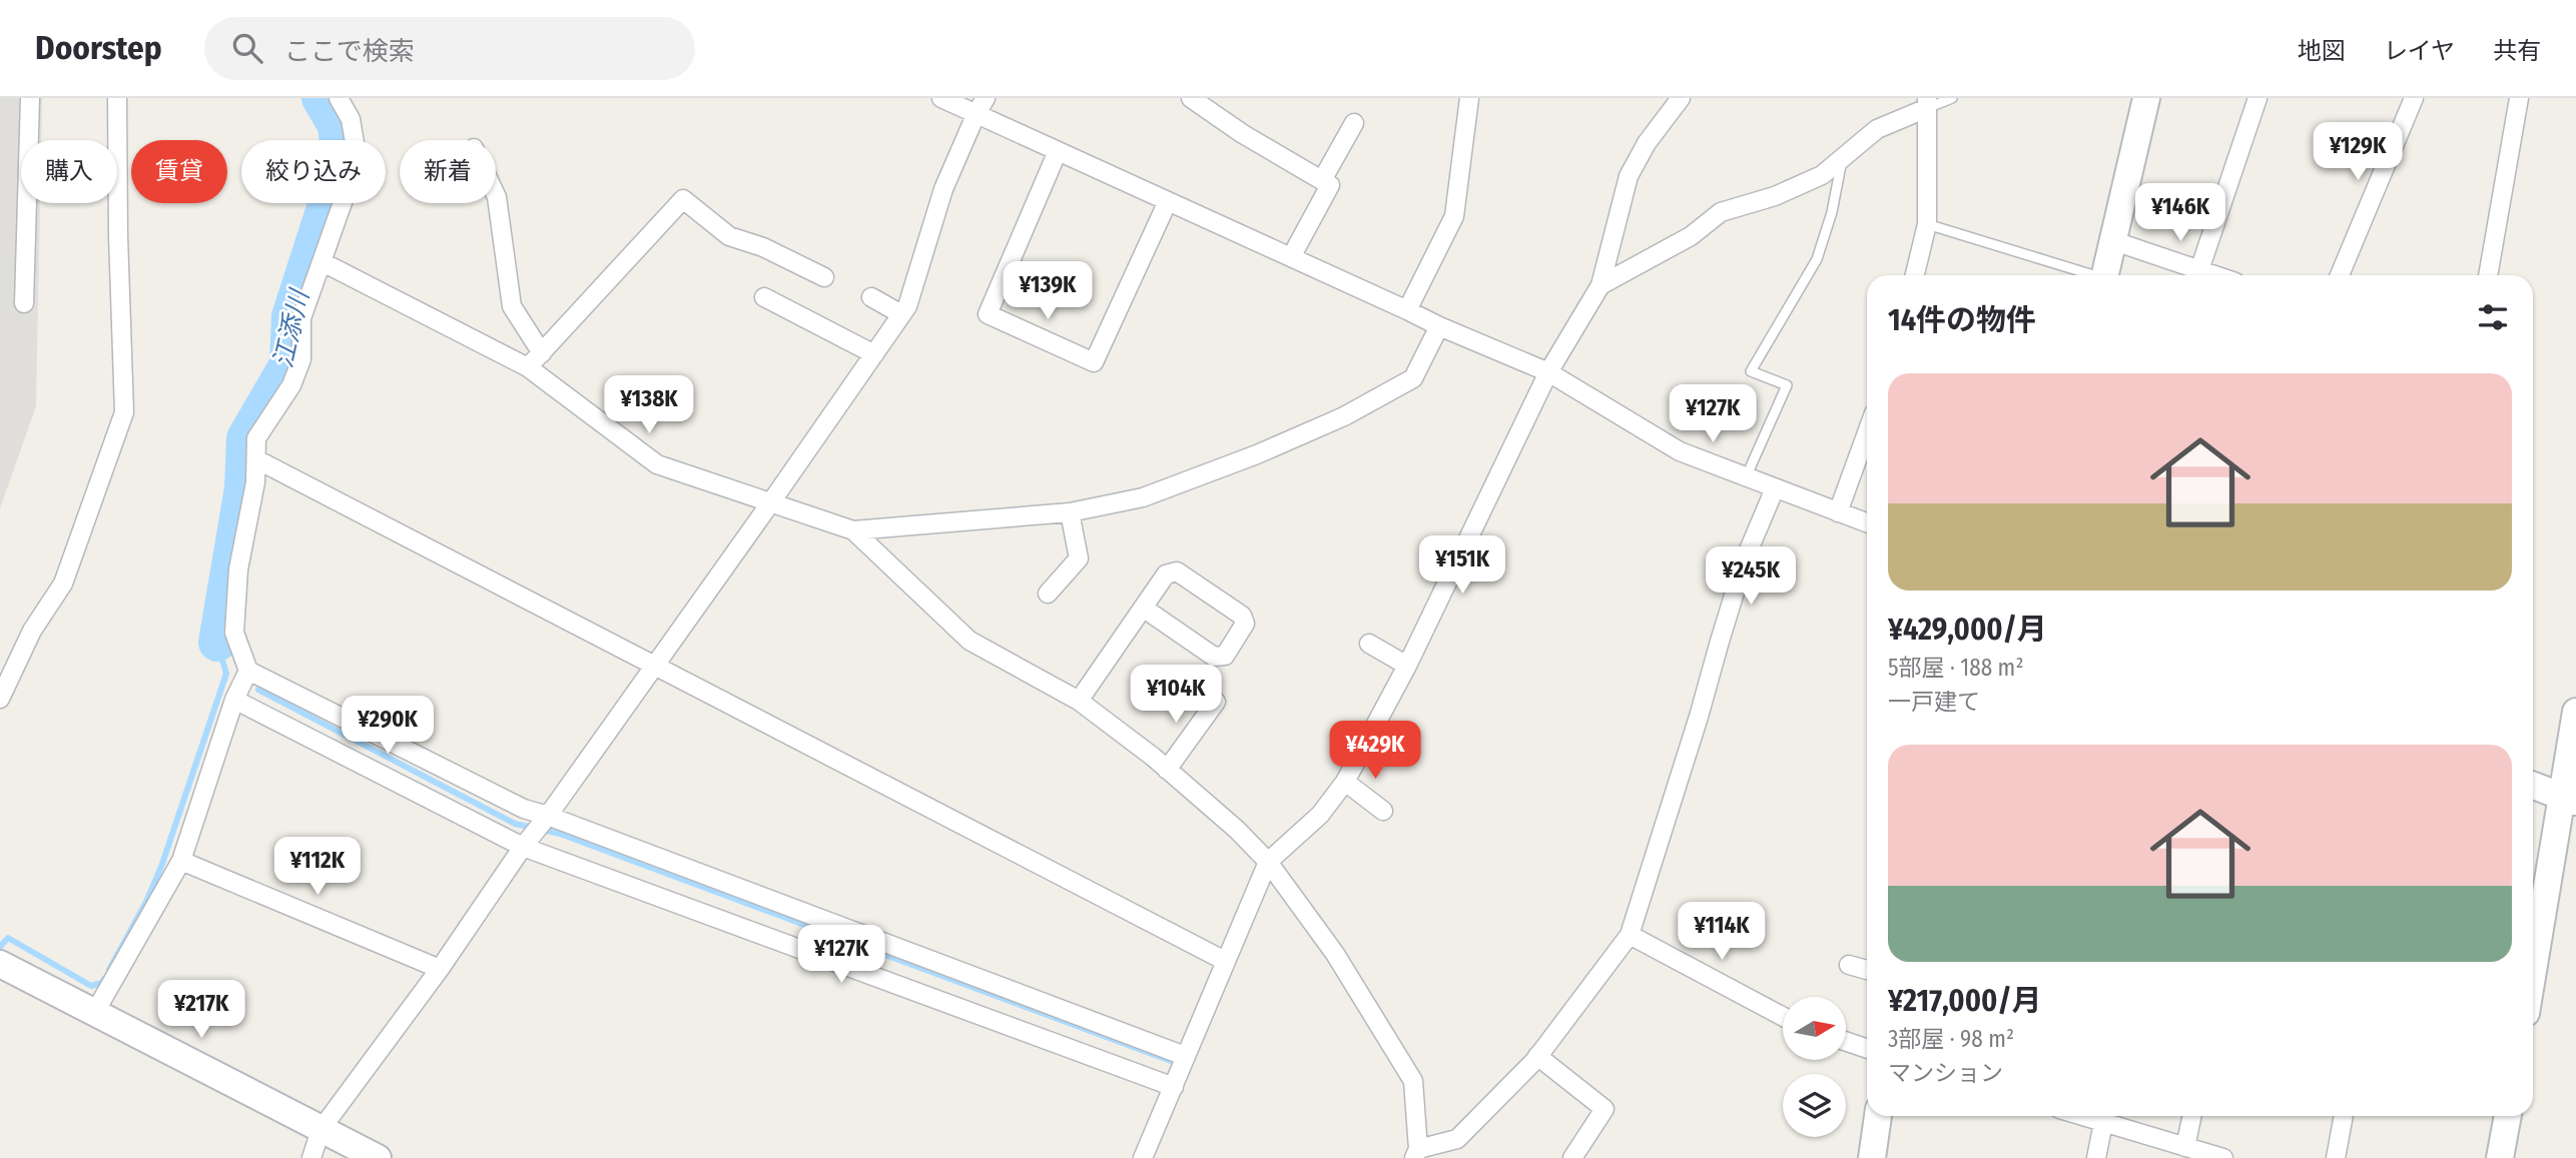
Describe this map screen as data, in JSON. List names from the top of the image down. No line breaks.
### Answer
{"water":["江添川"],"north":"right","page":{"header":"Doorstep","search":"ここで検索","nav":["地図","レイヤ","共有"],"price":["¥129K","¥146K","¥139K","¥138K","¥127K","¥151K","¥245K","¥104K","¥290K","¥429K","¥112K","¥114K","¥127K","¥217K"],"chip":["購入","賃貸","絞り込み","新着"],"heading":"14件の物件","list":[{"name":"¥429,000/月","note":"5部屋 · 188 m² · 一戸建て"},{"name":"¥217,000/月","note":"3部屋 · 98 m² · マンション"}]}}
